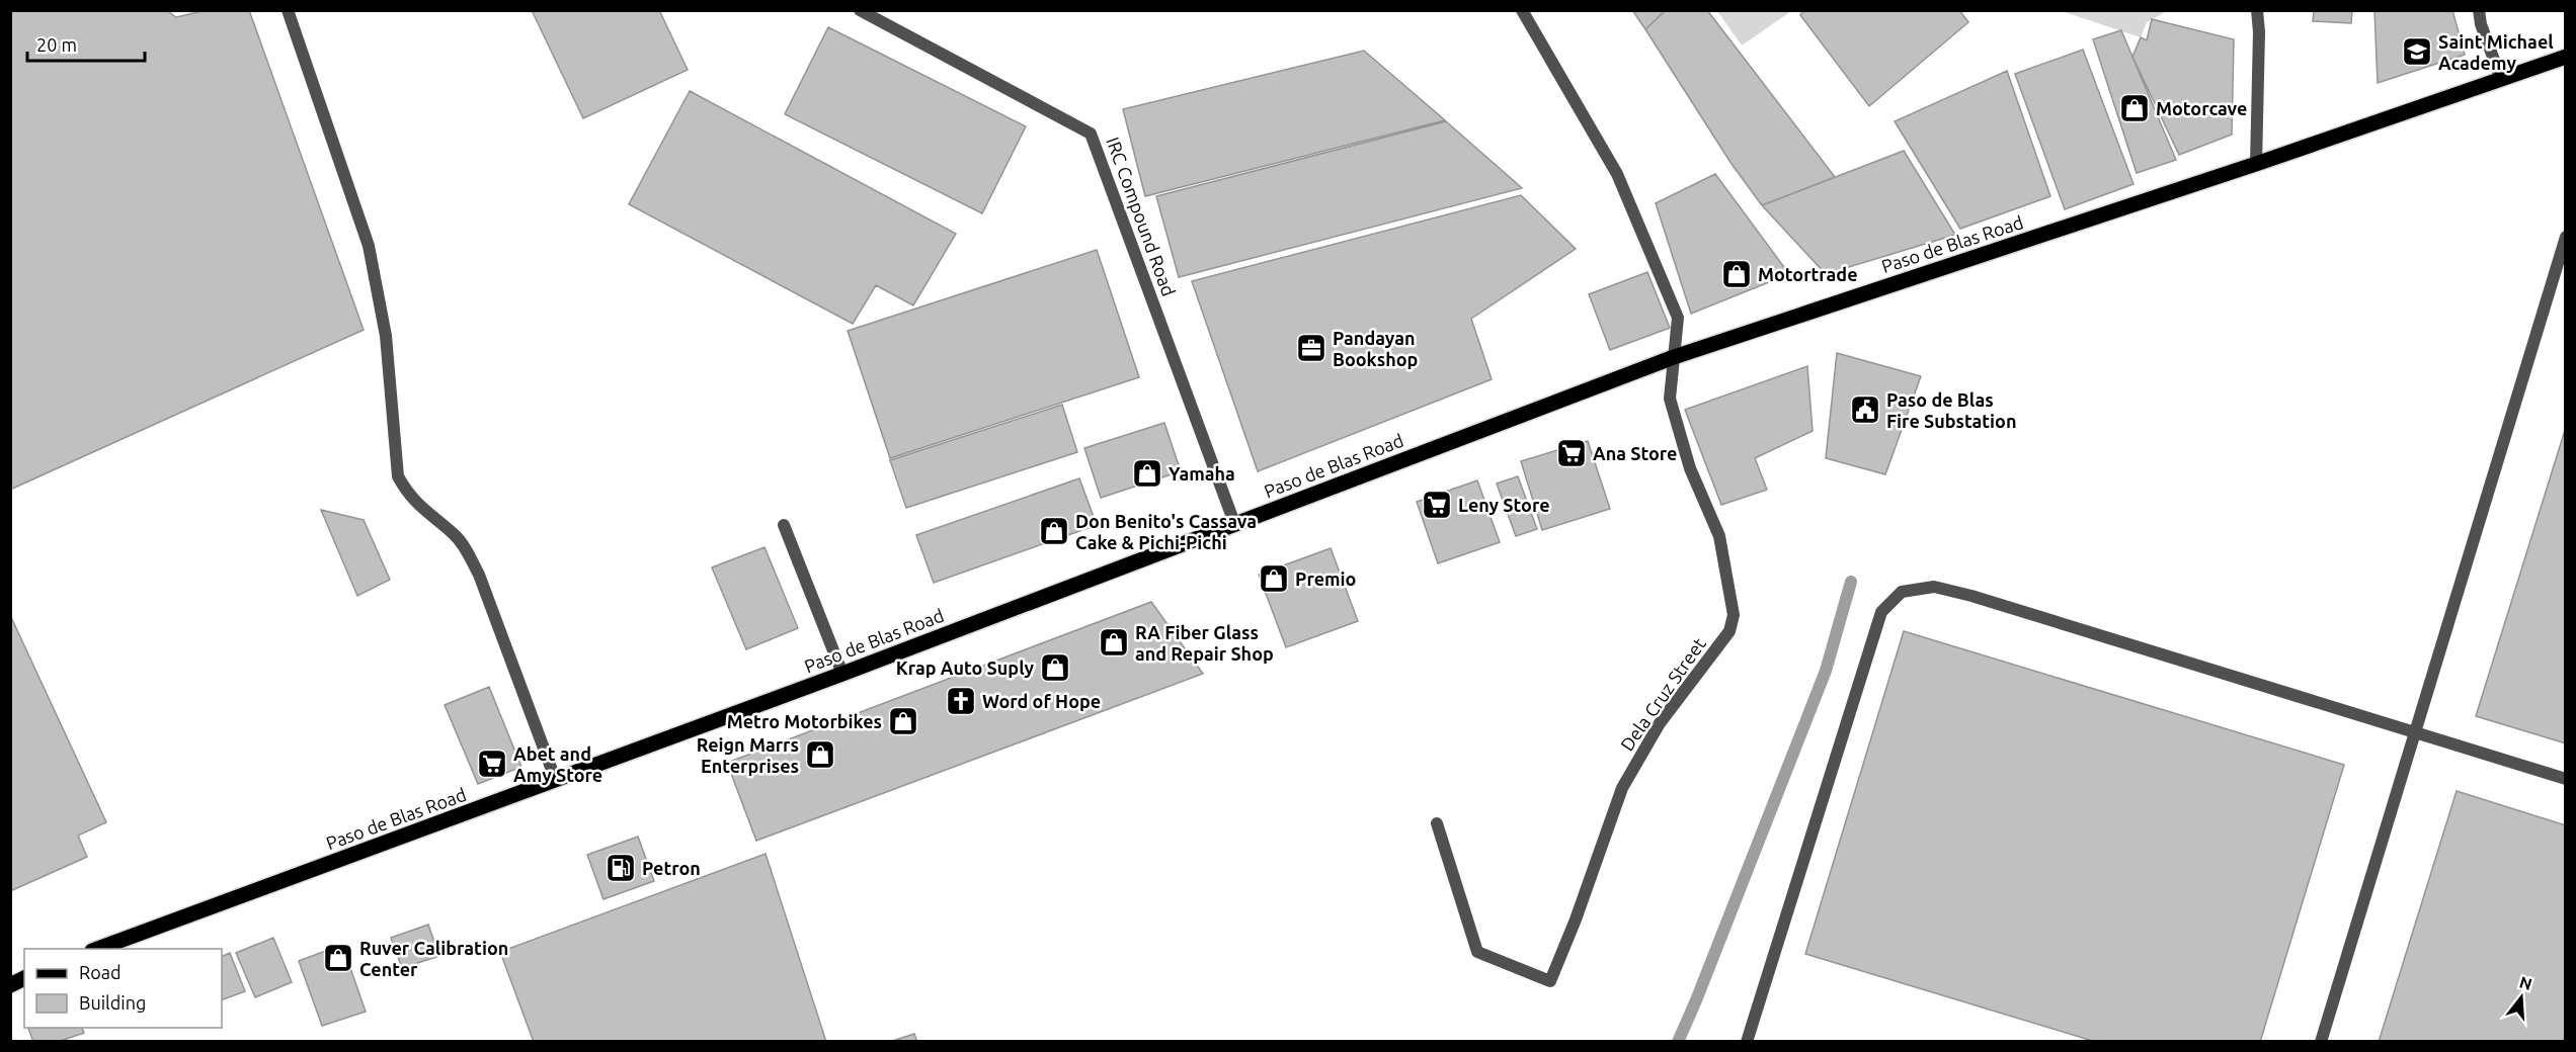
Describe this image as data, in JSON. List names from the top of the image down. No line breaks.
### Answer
{"streets":{"main road":["Paso de Blas Road"],"street":["IRC Compound Road","Dela Cruz Street"]},"crossings":[["IRC Compound Road","Paso de Blas Road"],["Paso de Blas Road","Dela Cruz Street"]],"places":{"school or university":["Saint Michael Academy"],"shop":["Motorcave","Motortrade","Yamaha","Don Benito's Cassava Cake & Pichi-Pichi","Premio","RA Fiber Glass and Repair Shop","Krap Auto Suply","Metro Motorbikes","Reign Marrs Enterprises","Ruver Calibration Center"],"office":["Pandayan Bookshop"],"public building":["Paso de Blas Fire Substation"],"supermarket":["Ana Store","Leny Store","Abet and Amy Store"],"church":["Word of Hope"],"fuel station":["Petron"]},"legend":["Road","Building"],"scale_bar":"20 m","north":"top"}
